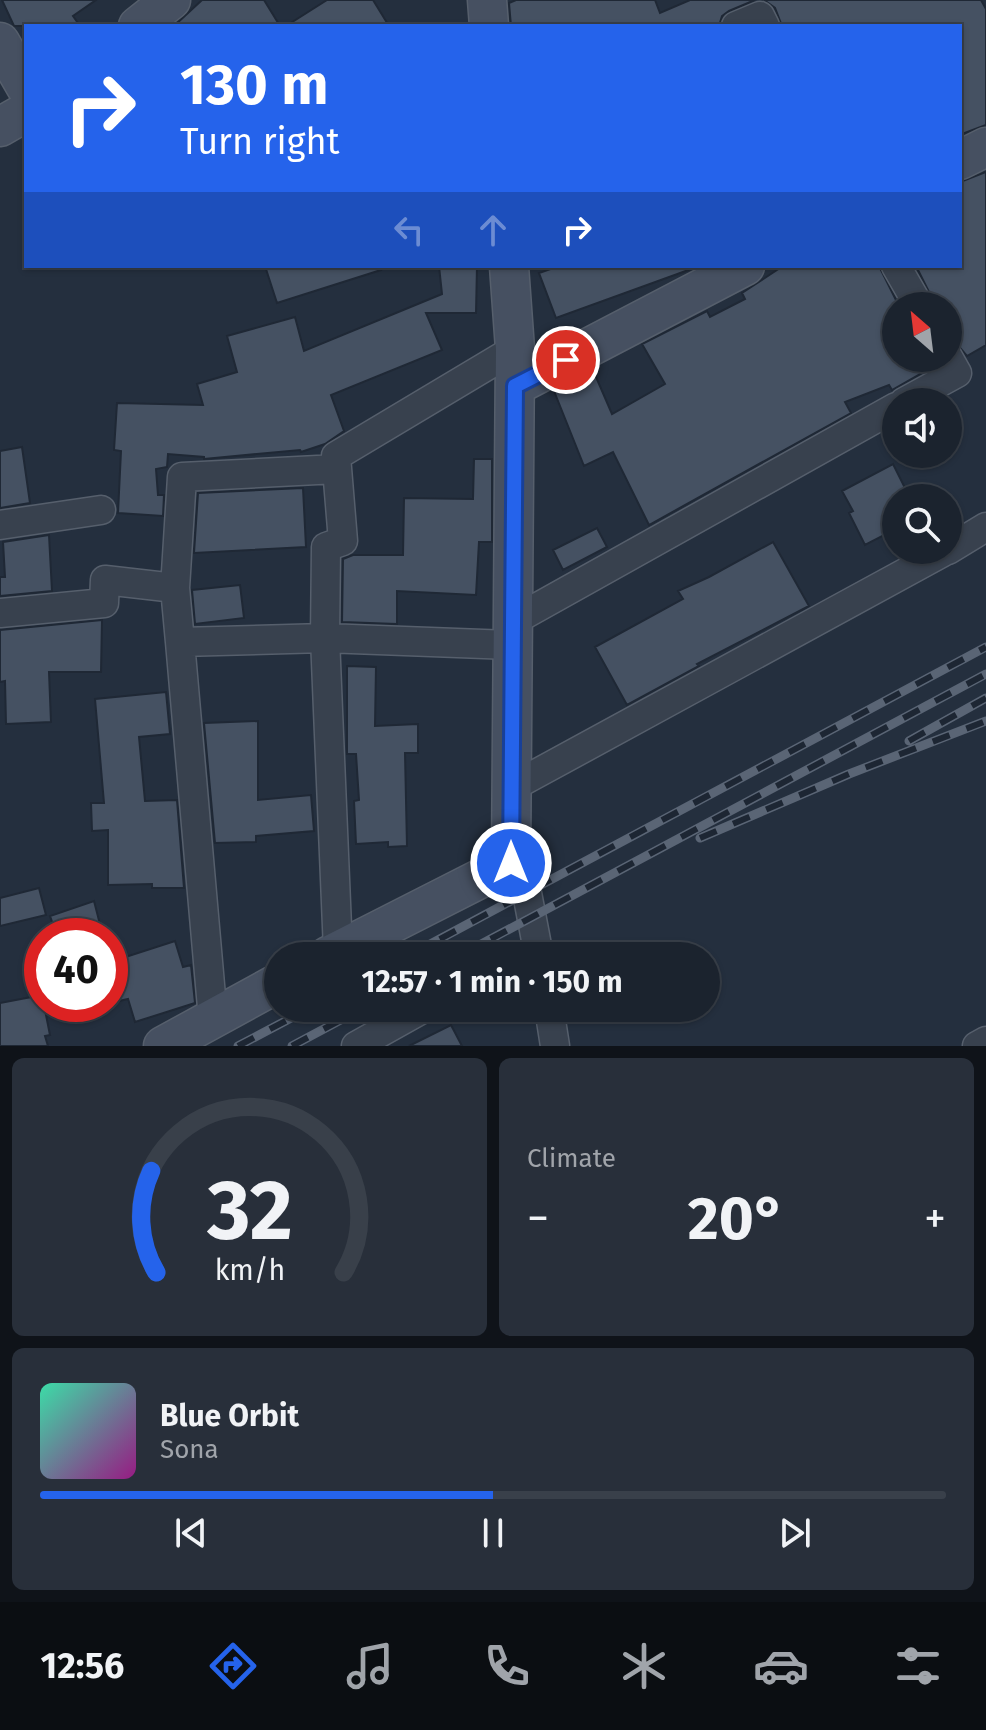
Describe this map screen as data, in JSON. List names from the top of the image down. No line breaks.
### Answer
{"north":"top left","page":{"turn":["130 m","Turn right"],"limit":"40","trip":"12:57 · 1 min · 150 m","tile":"Climate","heat":["−","20°","+"],"song":["Blue Orbit","Sona"],"tabs":"12:56","gauge":["32","km/h"]}}
